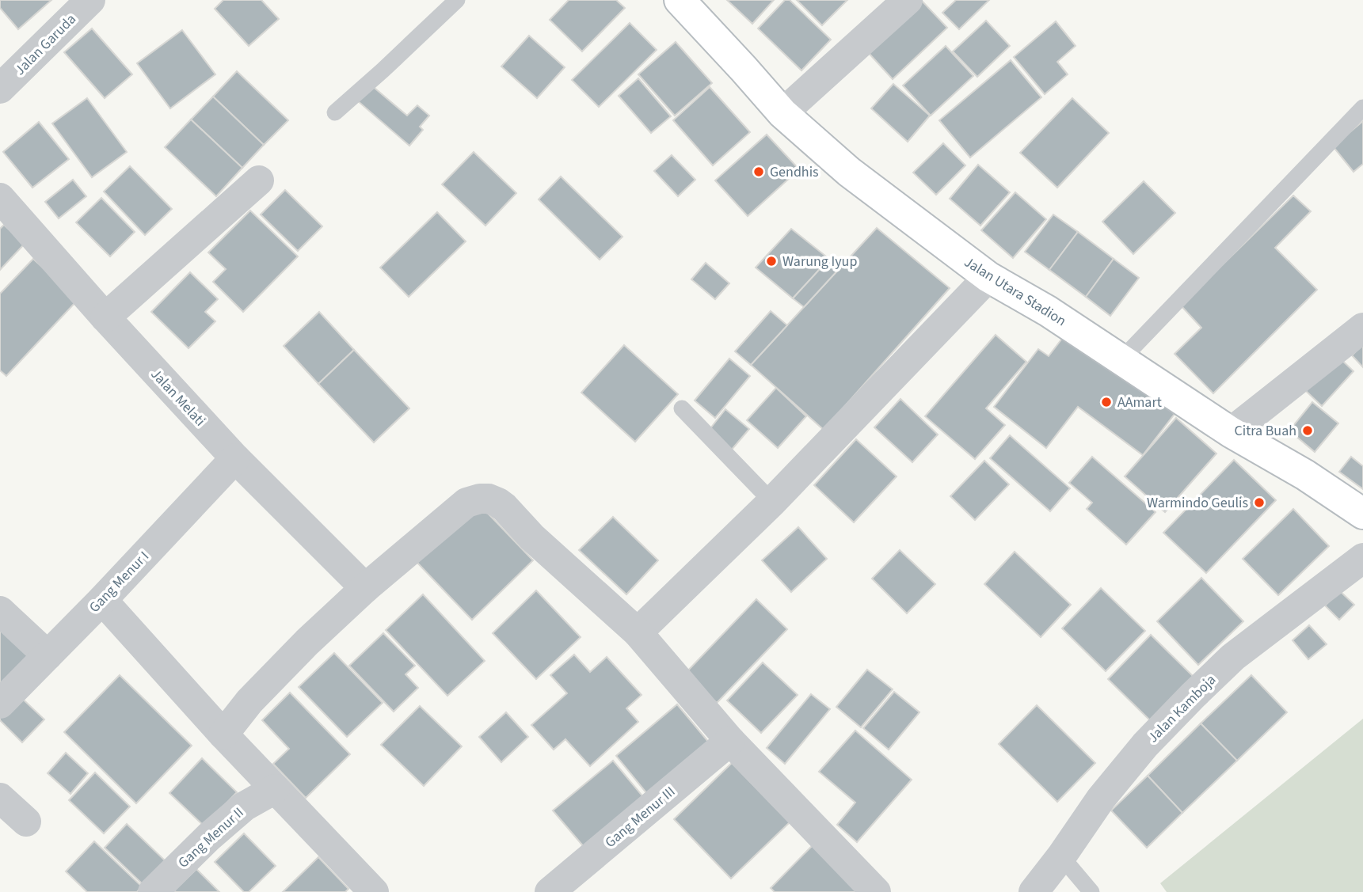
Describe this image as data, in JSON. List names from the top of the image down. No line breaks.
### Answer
{"streets":{"street":["Jalan Garuda","Jalan Utara Stadion","Jalan Melati","Gang Menur I","Jalan Kamboja","Gang Menur III","Gang Menur II"]},"crossings":[["Jalan Melati","Gang Menur I"]],"places":["Gendhis","Warung Iyup","AAmart","Citra Buah","Warmindo Geulis"]}
